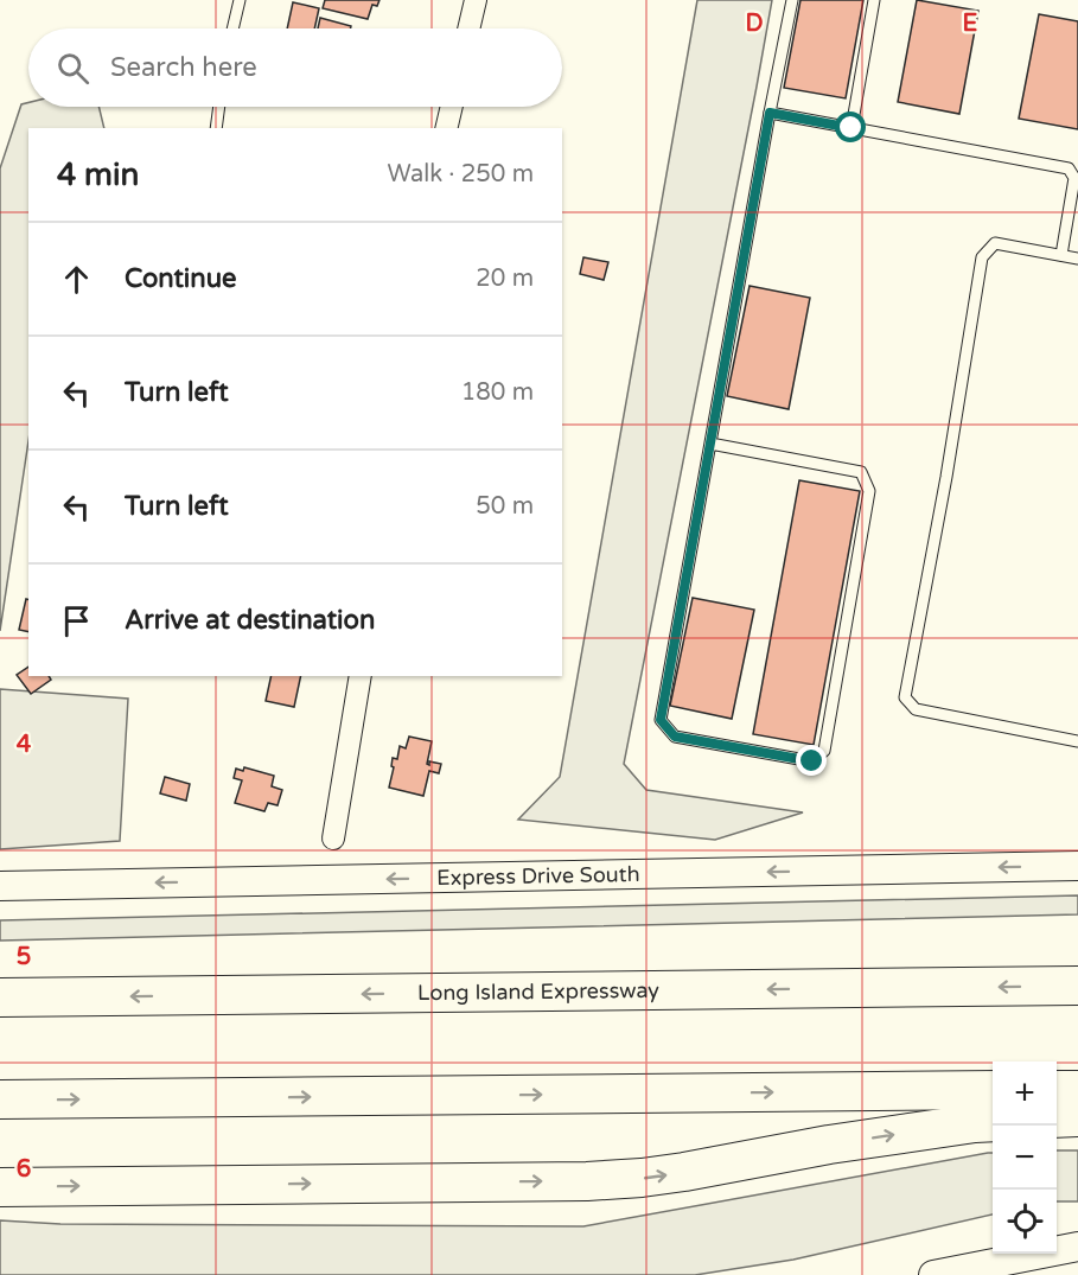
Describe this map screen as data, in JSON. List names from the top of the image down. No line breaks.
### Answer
{"streets":{"highway":["Long Island Expressway"],"main road":["Express Drive South"]},"one_way":["Express Drive South"],"page":{"search":"Search here","heading":["4 min","Walk · 250 m"],"list":[["Continue","20 m"],["Turn left","180 m"],["Turn left","50 m"],"Arrive at destination"],"map_buttons":["+","−"]},"grid":{"columns":["D","E"],"rows":["4","5","6"]}}
